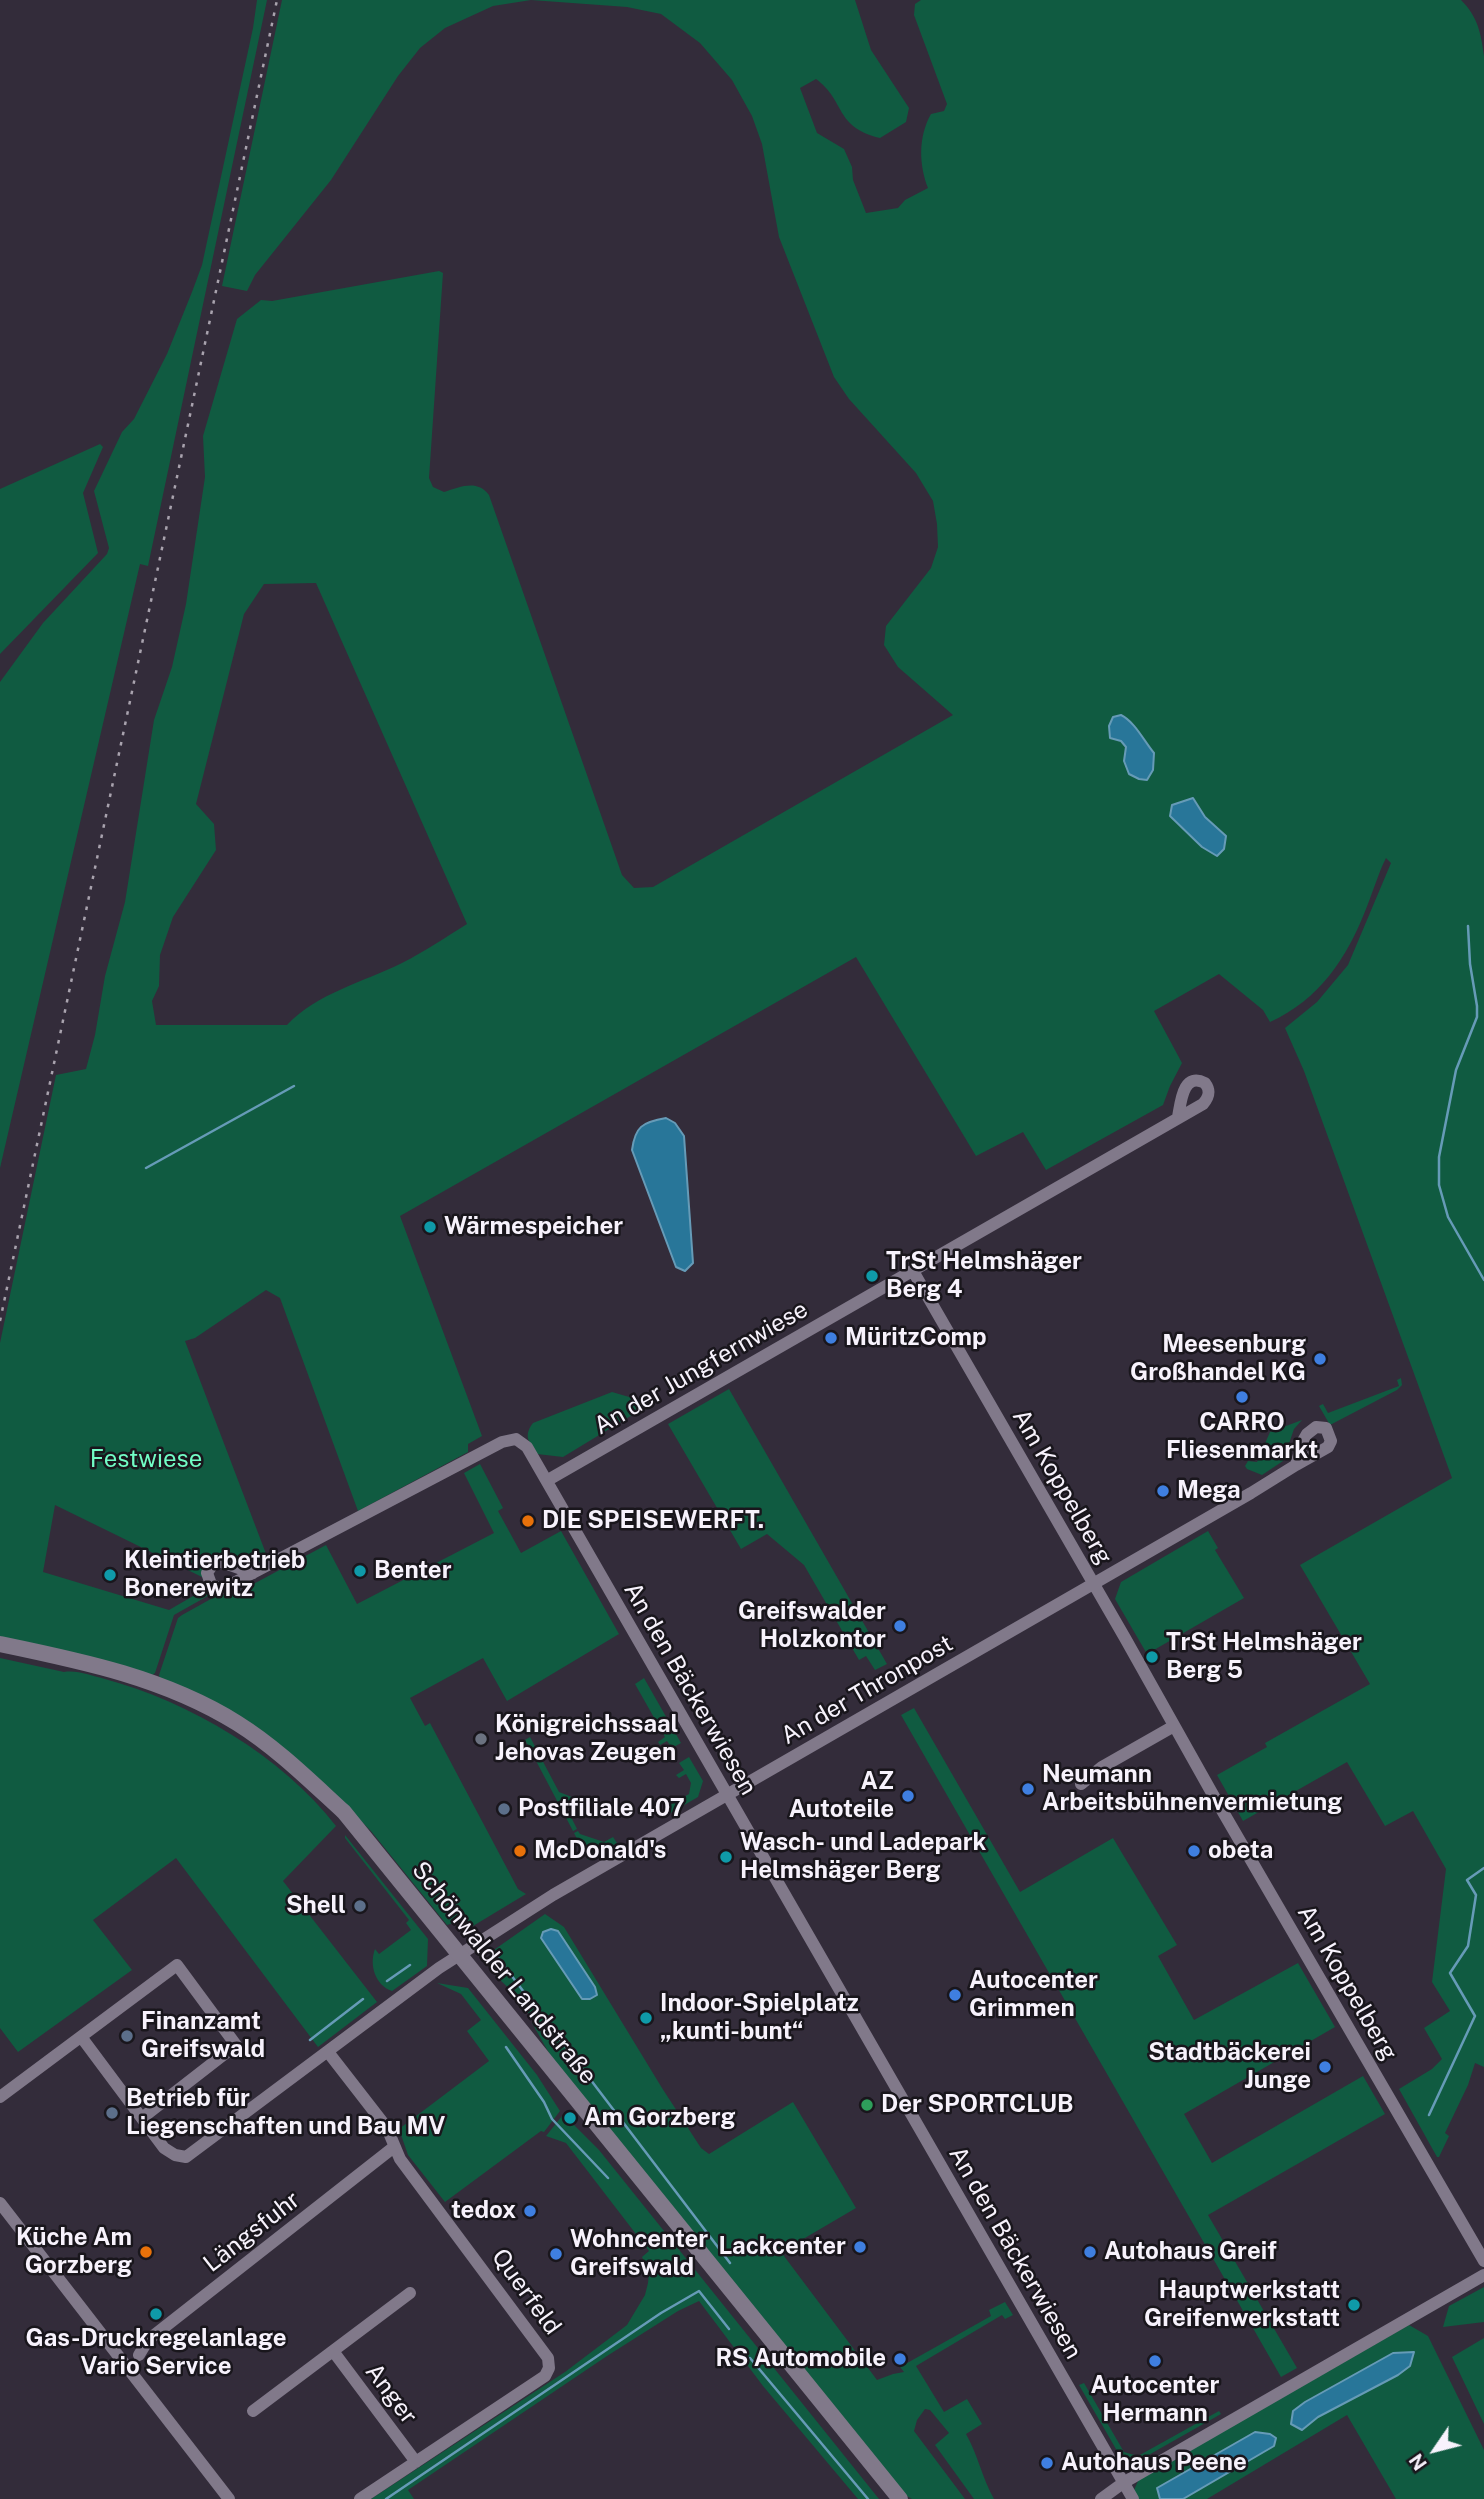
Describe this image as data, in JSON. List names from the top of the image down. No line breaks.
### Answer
{"streets":{"main road":["Schönwalder Landstraße"],"street":["An der Jungfernwiese","Am Koppelberg","An den Bäckerwiesen","An der Thronpost","Längsfuhr","Querfeld","Anger"]},"crossings":[["An der Jungfernwiese","Am Koppelberg"],["An der Jungfernwiese","An den Bäckerwiesen"],["Am Koppelberg","An der Thronpost"],["An den Bäckerwiesen","An der Thronpost"],["An der Thronpost","Schönwalder Landstraße"],["Längsfuhr","Querfeld"],["Querfeld","Anger"]],"parks":["Festwiese"],"places":["Wärmespeicher","TrSt Helmshäger Berg 4","MüritzComp","Meesenburg Großhandel KG","CARRO Fliesenmarkt","Mega","DIE SPEISEWERFT.","Benter","Kleintierbetrieb Bonerewitz","Greifswalder Holzkontor","TrSt Helmshäger Berg 5","Königreichssaal Jehovas Zeugen","Neumann Arbeitsbühnenvermietung","AZ Autoteile","Postfiliale 407","McDonald's","obeta","Wasch- und Ladepark Helmshäger Berg","Shell","Autocenter Grimmen","Indoor-Spielplatz „kunti-bunt“","Finanzamt Greifswald","Stadtbäckerei Junge","Der SPORTCLUB","Betrieb für Liegenschaften und Bau MV","Am Gorzberg","tedox","Lackcenter","Küche Am Gorzberg","Autohaus Greif","Wohncenter Greifswald","Hauptwerkstatt Greifenwerkstatt","Gas-Druckregelanlage Vario Service","RS Automobile","Autocenter Hermann","Autohaus Peene"],"north":"bottom left"}
